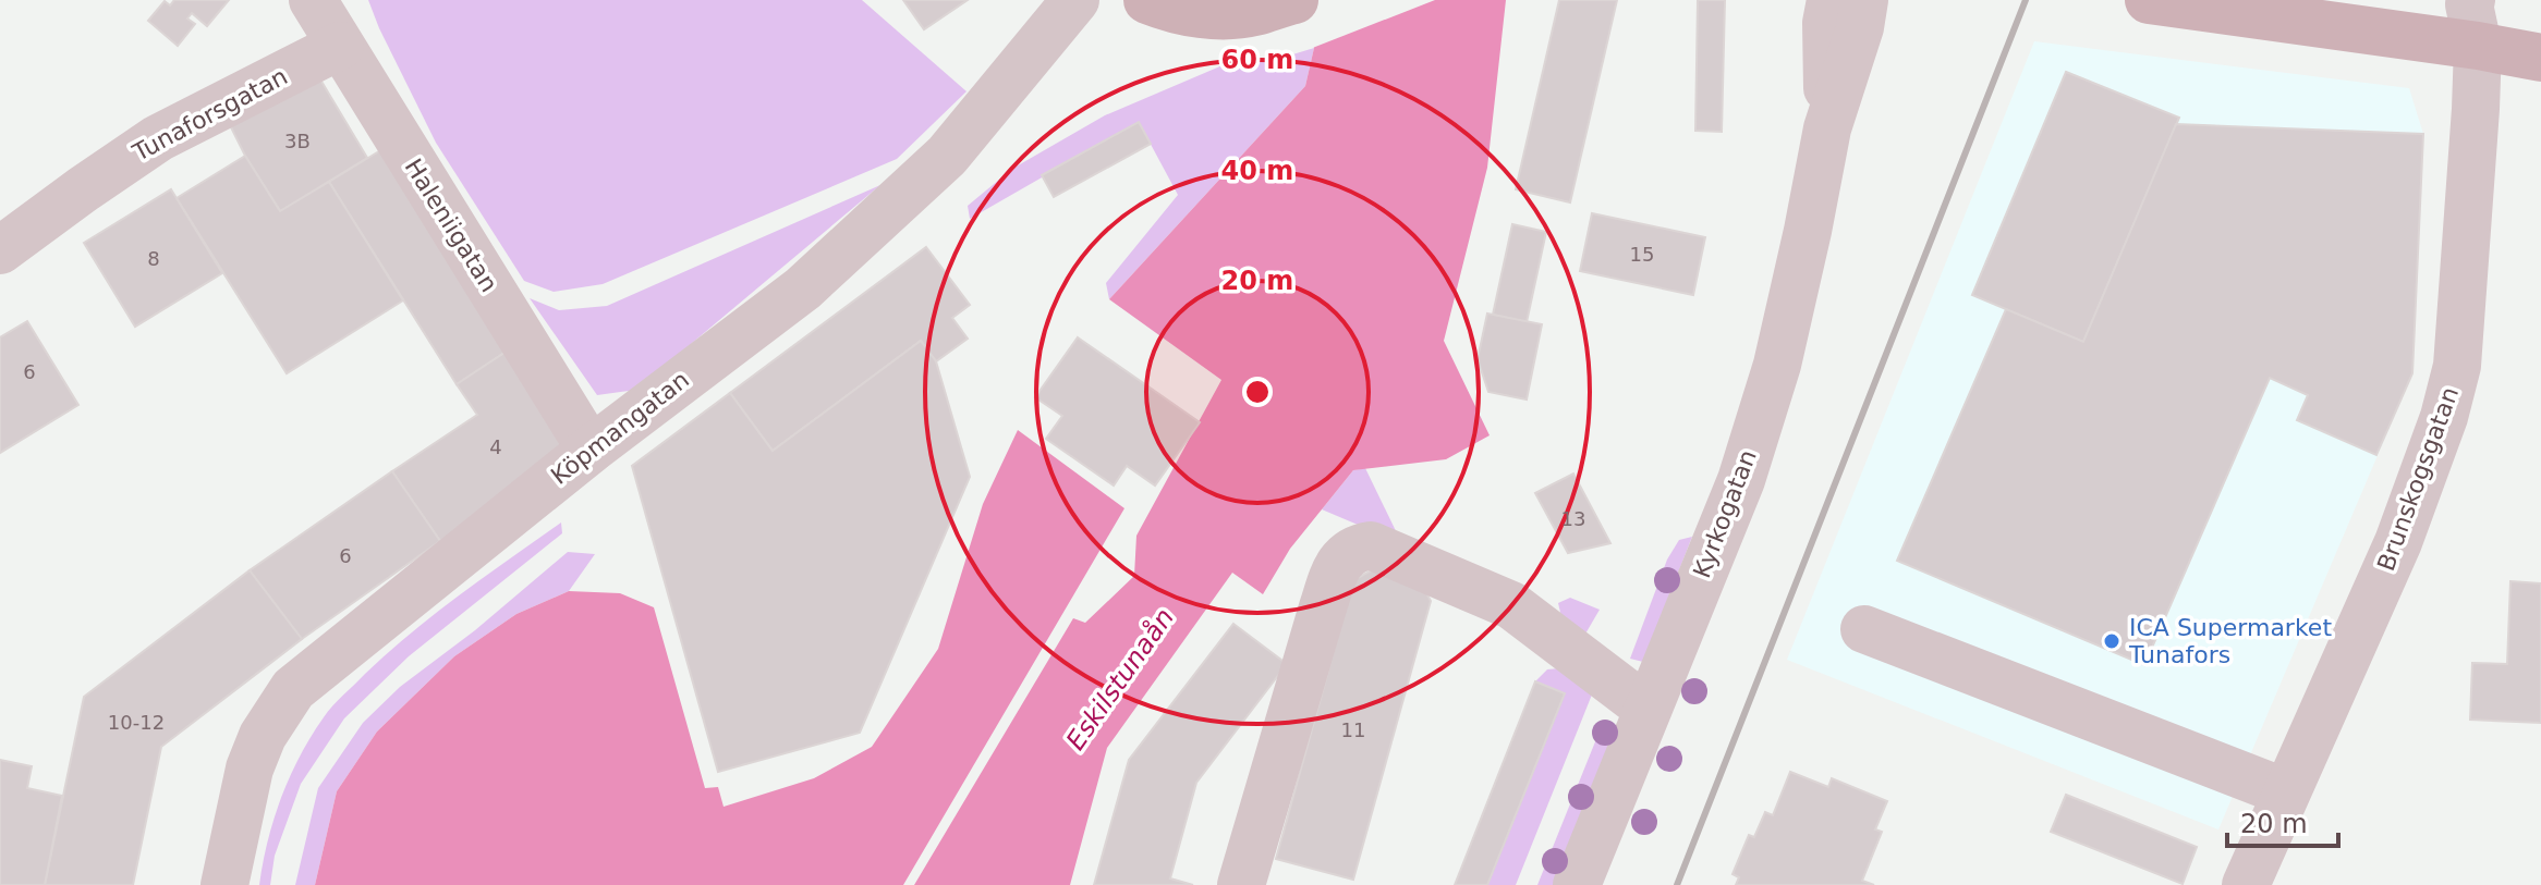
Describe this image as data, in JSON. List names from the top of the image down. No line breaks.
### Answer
{"streets":{"street":["Tunaforsgatan","Haleniigatan","Köpmangatan","Brunskogsgatan","Kyrkogatan"]},"crossings":[["Tunaforsgatan","Haleniigatan"],["Haleniigatan","Köpmangatan"]],"water":["Eskilstunaån"],"places":["ICA Supermarket Tunafors"],"house_numbers":["3B","15","8","6","4","13","6","10-12","11"],"scale_bar":"20 m","rings":["60 m","40 m","20 m"]}
